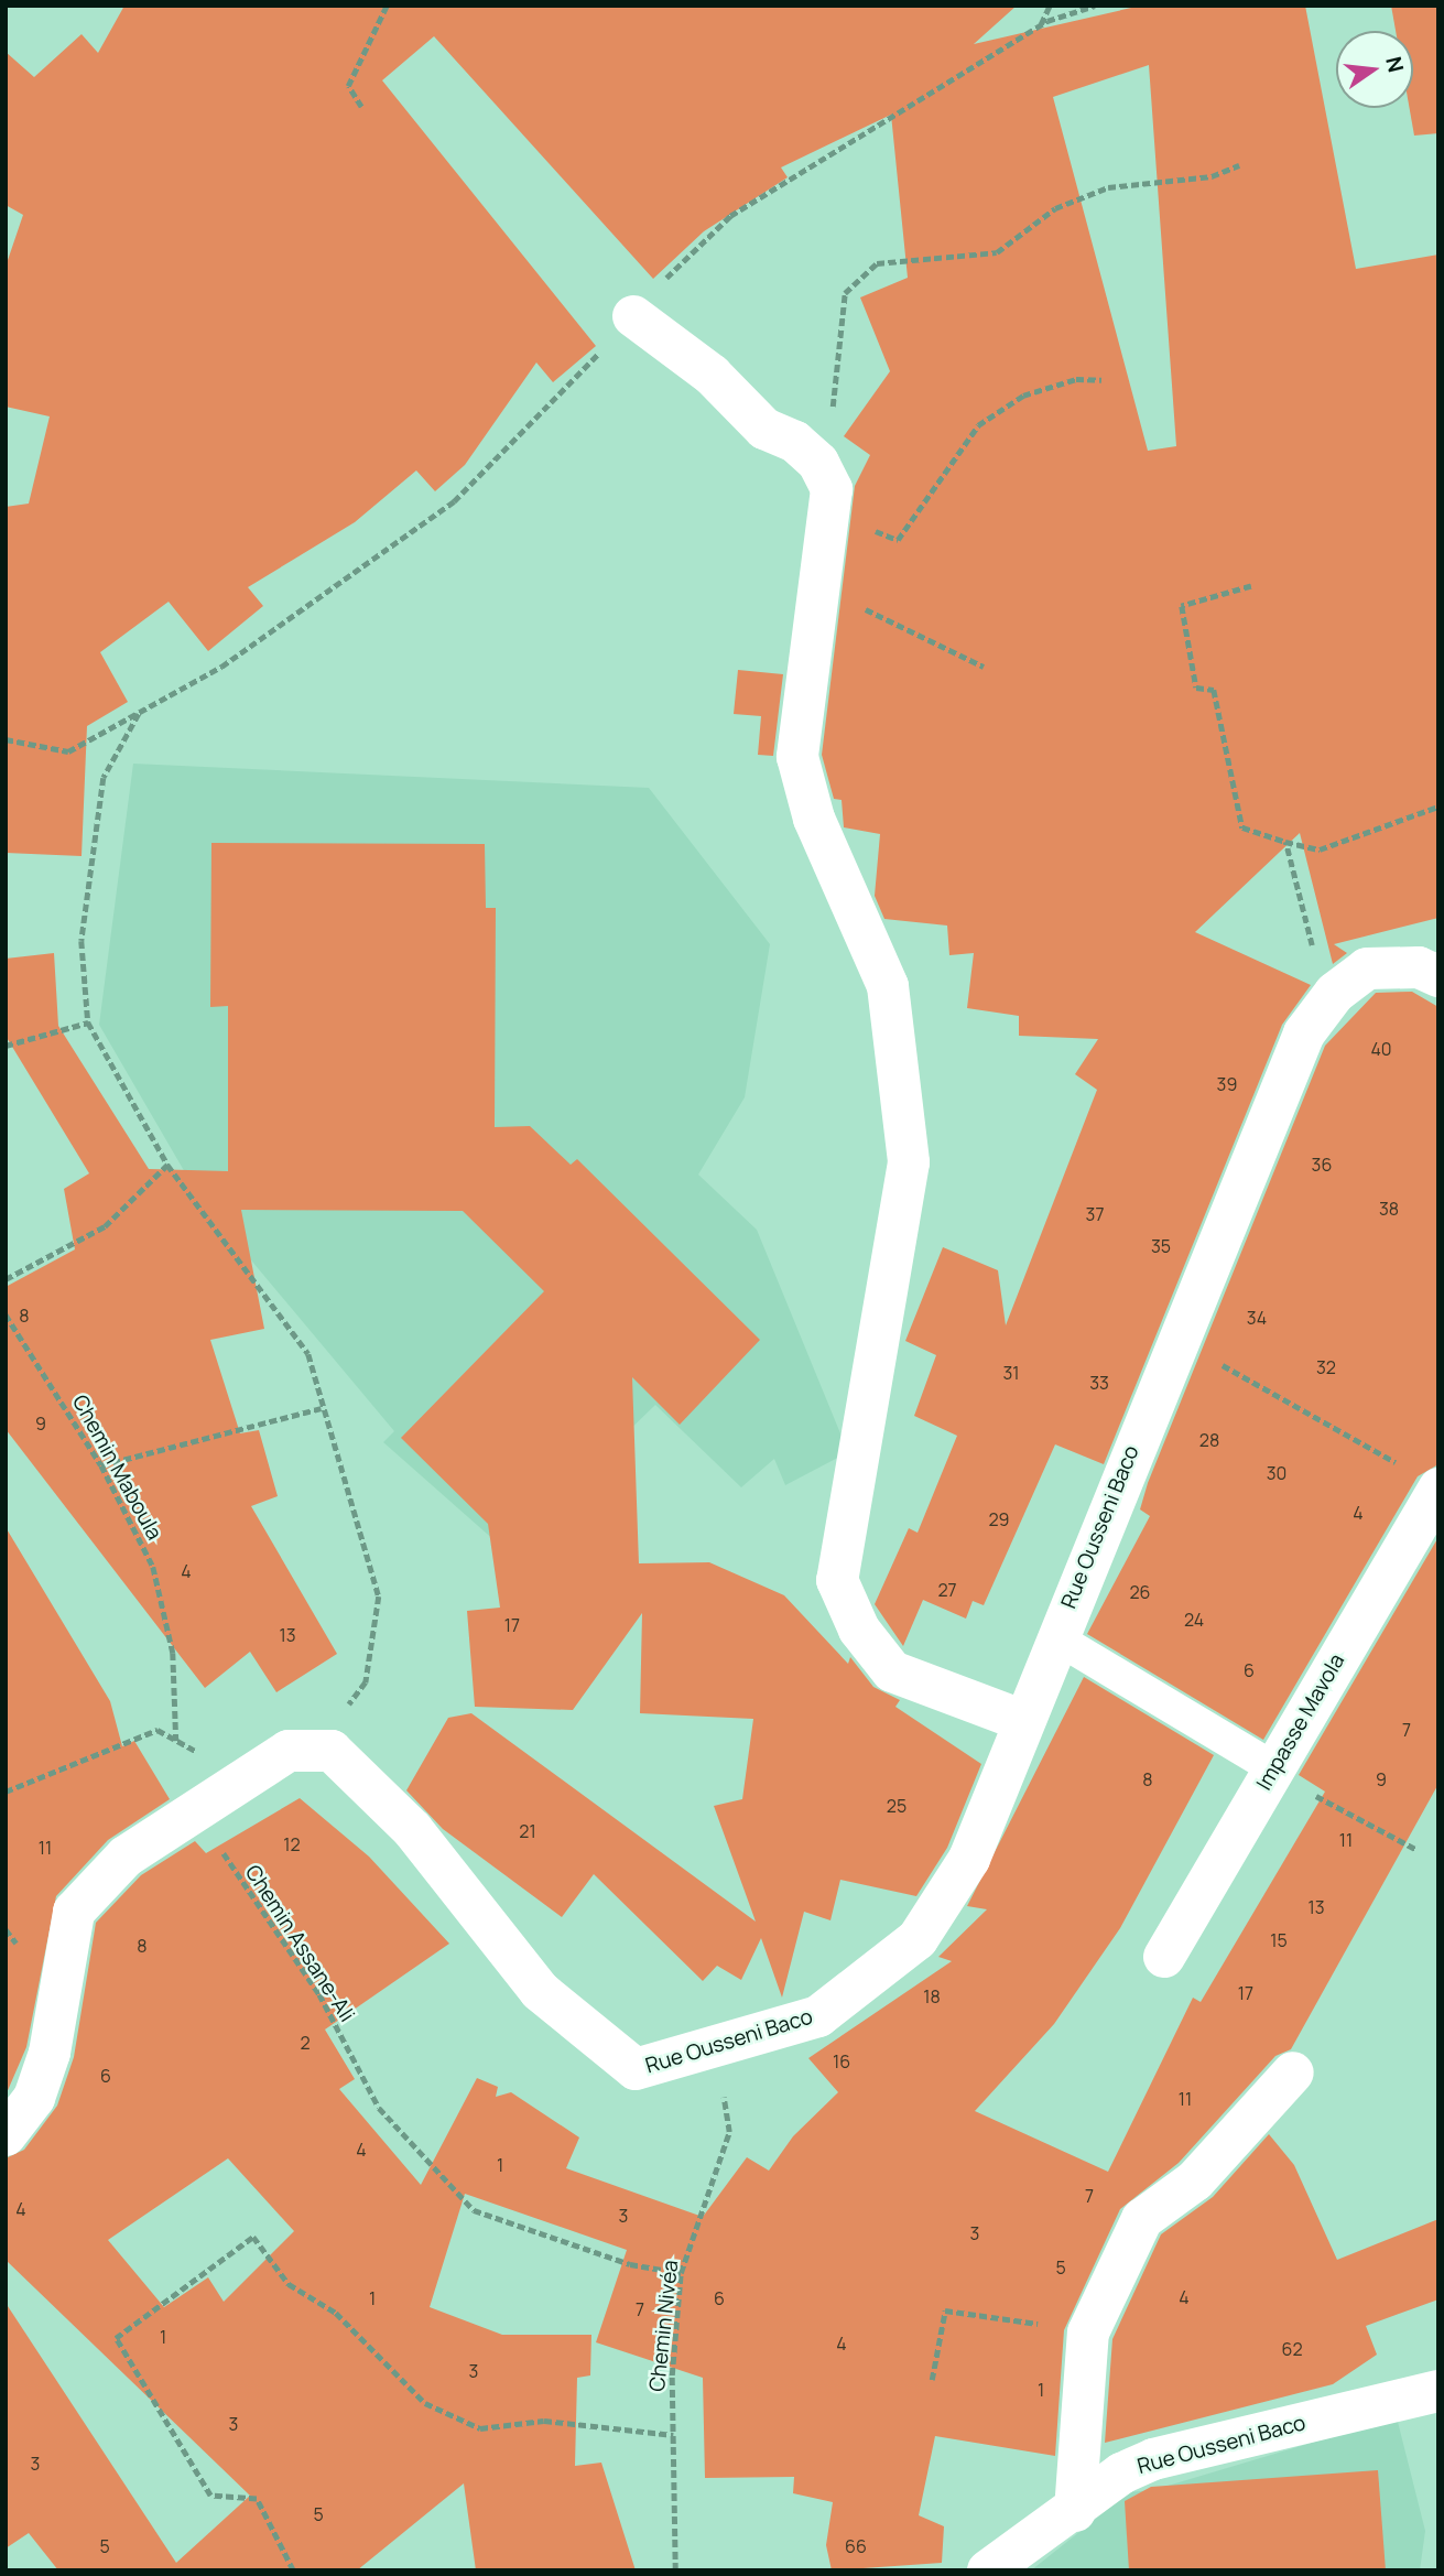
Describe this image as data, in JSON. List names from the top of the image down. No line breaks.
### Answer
{"streets":{"street":["Rue Ousseni Baco","Impasse Mavola"],"path":["Chemin Maboula","Chemin Assane-Ali","Chemin Nivéa"]},"crossings":[["Rue Ousseni Baco","Chemin Nivéa"],["Chemin Assane-Ali","Chemin Nivéa"]],"house_numbers":["40","39","36","38","37","35","8","34","32","31","33","9","28","30","4","29","4","27","26","24","17","13","6","7","8","9","25","21","11","12","11","13","15","8","17","18","2","16","6","11","4","1","7","4","3","3","5","4","1","6","7","1","4","62","3","1","3","3","5","5","66"],"north":"right"}
